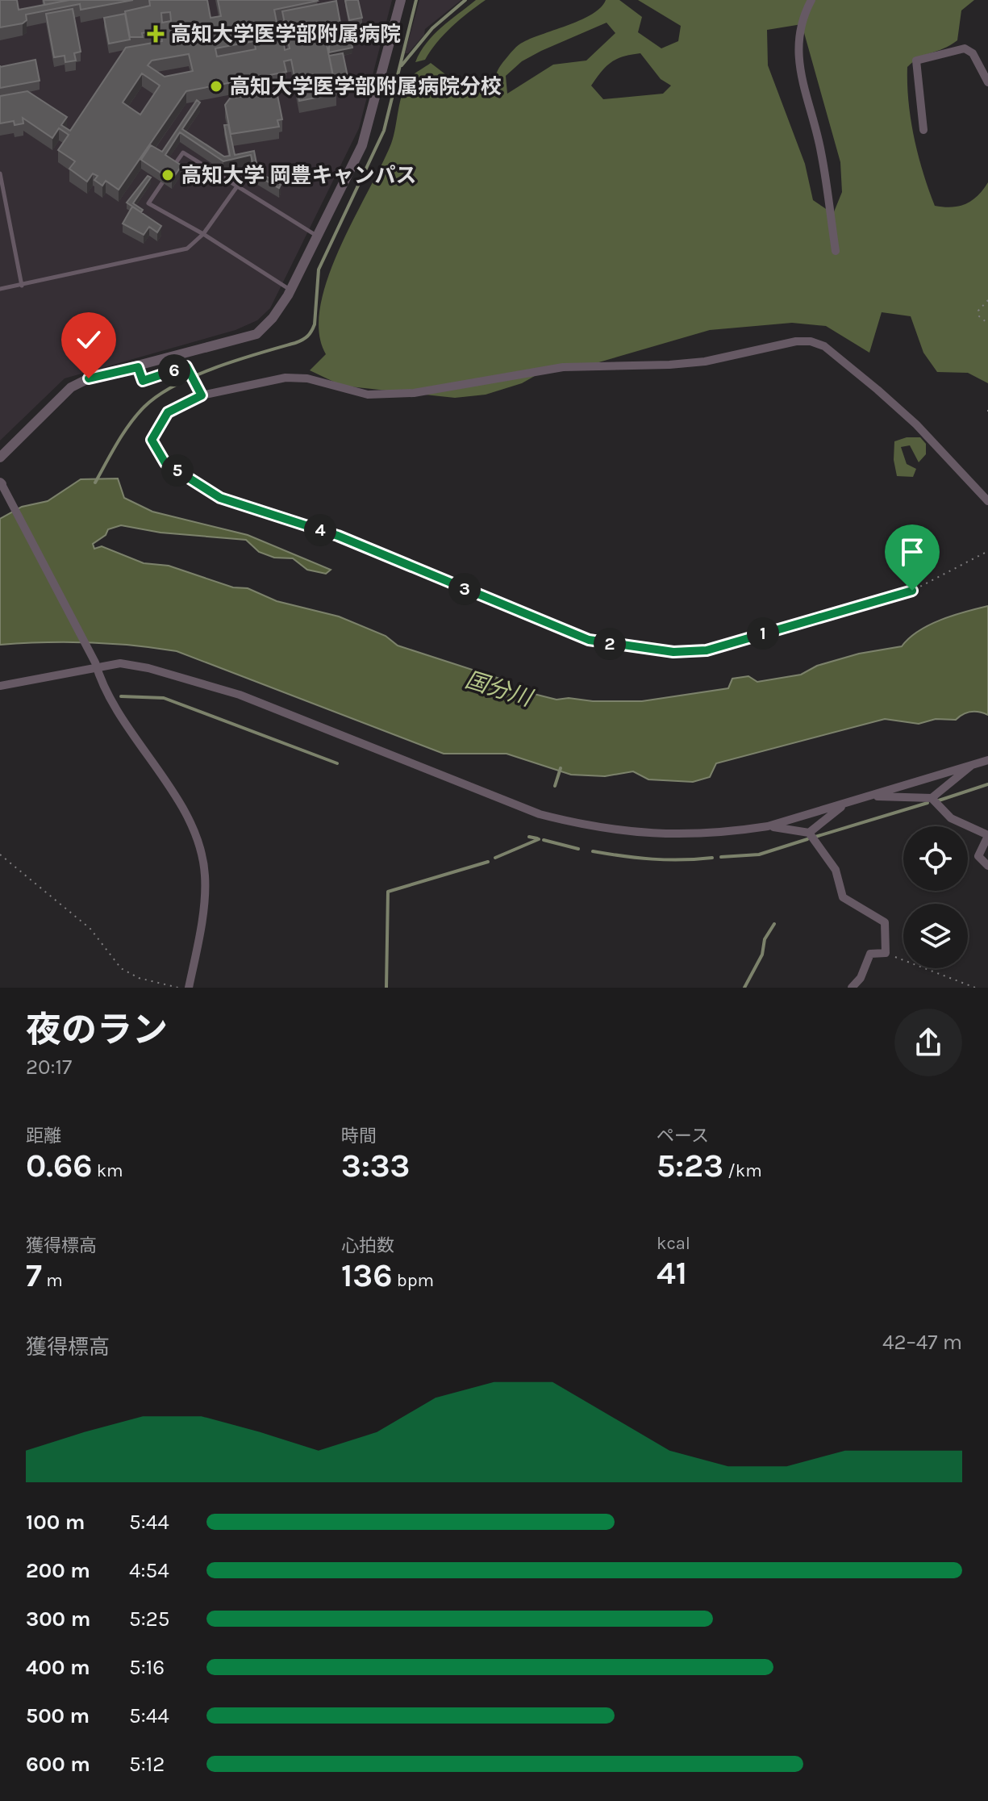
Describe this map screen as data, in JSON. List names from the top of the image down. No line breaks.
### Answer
{"water":["国分川"],"places":{"health":["高知大学医学部附属病院"],"other":["高知大学医学部附属病院分校","高知大学 岡豊キャンパス"]},"page":{"pins":["6","5","4","3","1","2"],"heading":["夜のラン","20:17"],"stats":[["距離","0.66 km"],["時間","3:33"],["ペース","5:23 /km"],["獲得標高","7 m"],["心拍数","136 bpm"],["kcal","41"]],"chart":["獲得標高","42–47 m"],"list":[{"name":"100 m","note":"5:44"},{"name":"200 m","note":"4:54"},{"name":"300 m","note":"5:25"},{"name":"400 m","note":"5:16"},{"name":"500 m","note":"5:44"},{"name":"600 m","note":"5:12"}]}}
